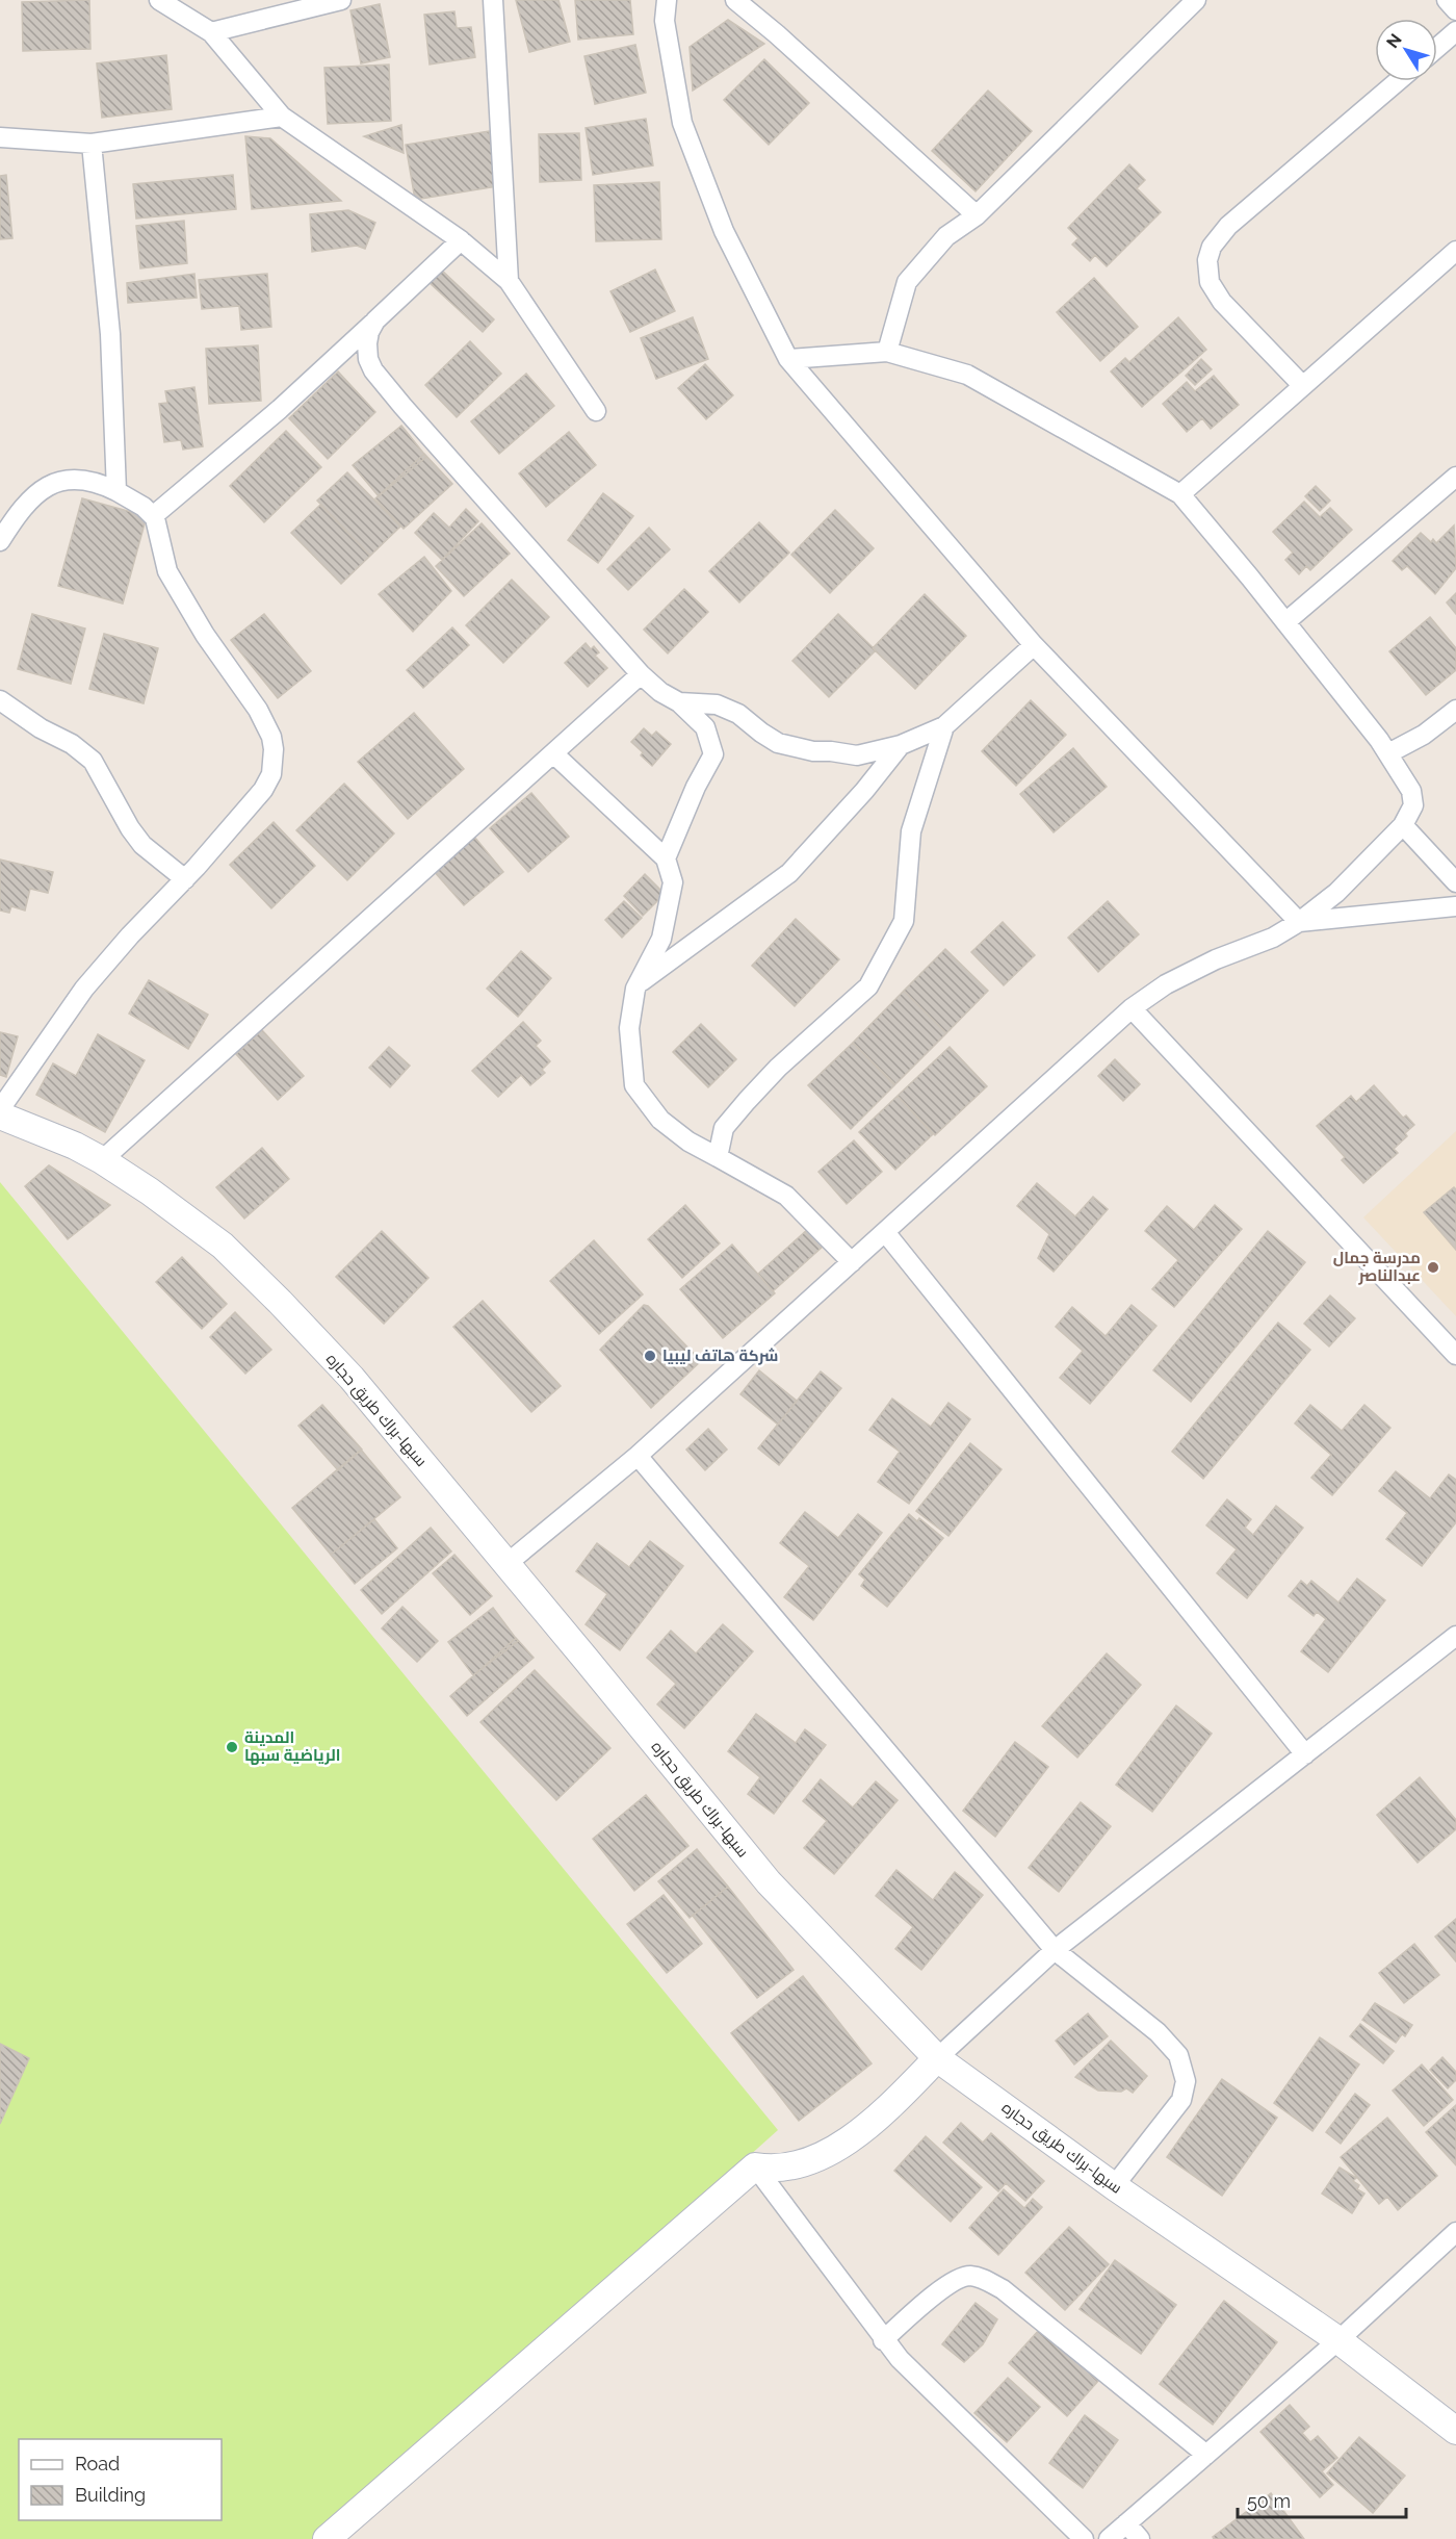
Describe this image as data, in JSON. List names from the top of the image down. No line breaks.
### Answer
{"streets":{"main road":["سبها-براك طريق حجاره"]},"places":["مدرسة جمال عبدالناصر","شركة هاتف ليبيا","المدينة الرياضية سبها"],"legend":["Road","Building"],"scale_bar":"50 m","north":"top left"}
